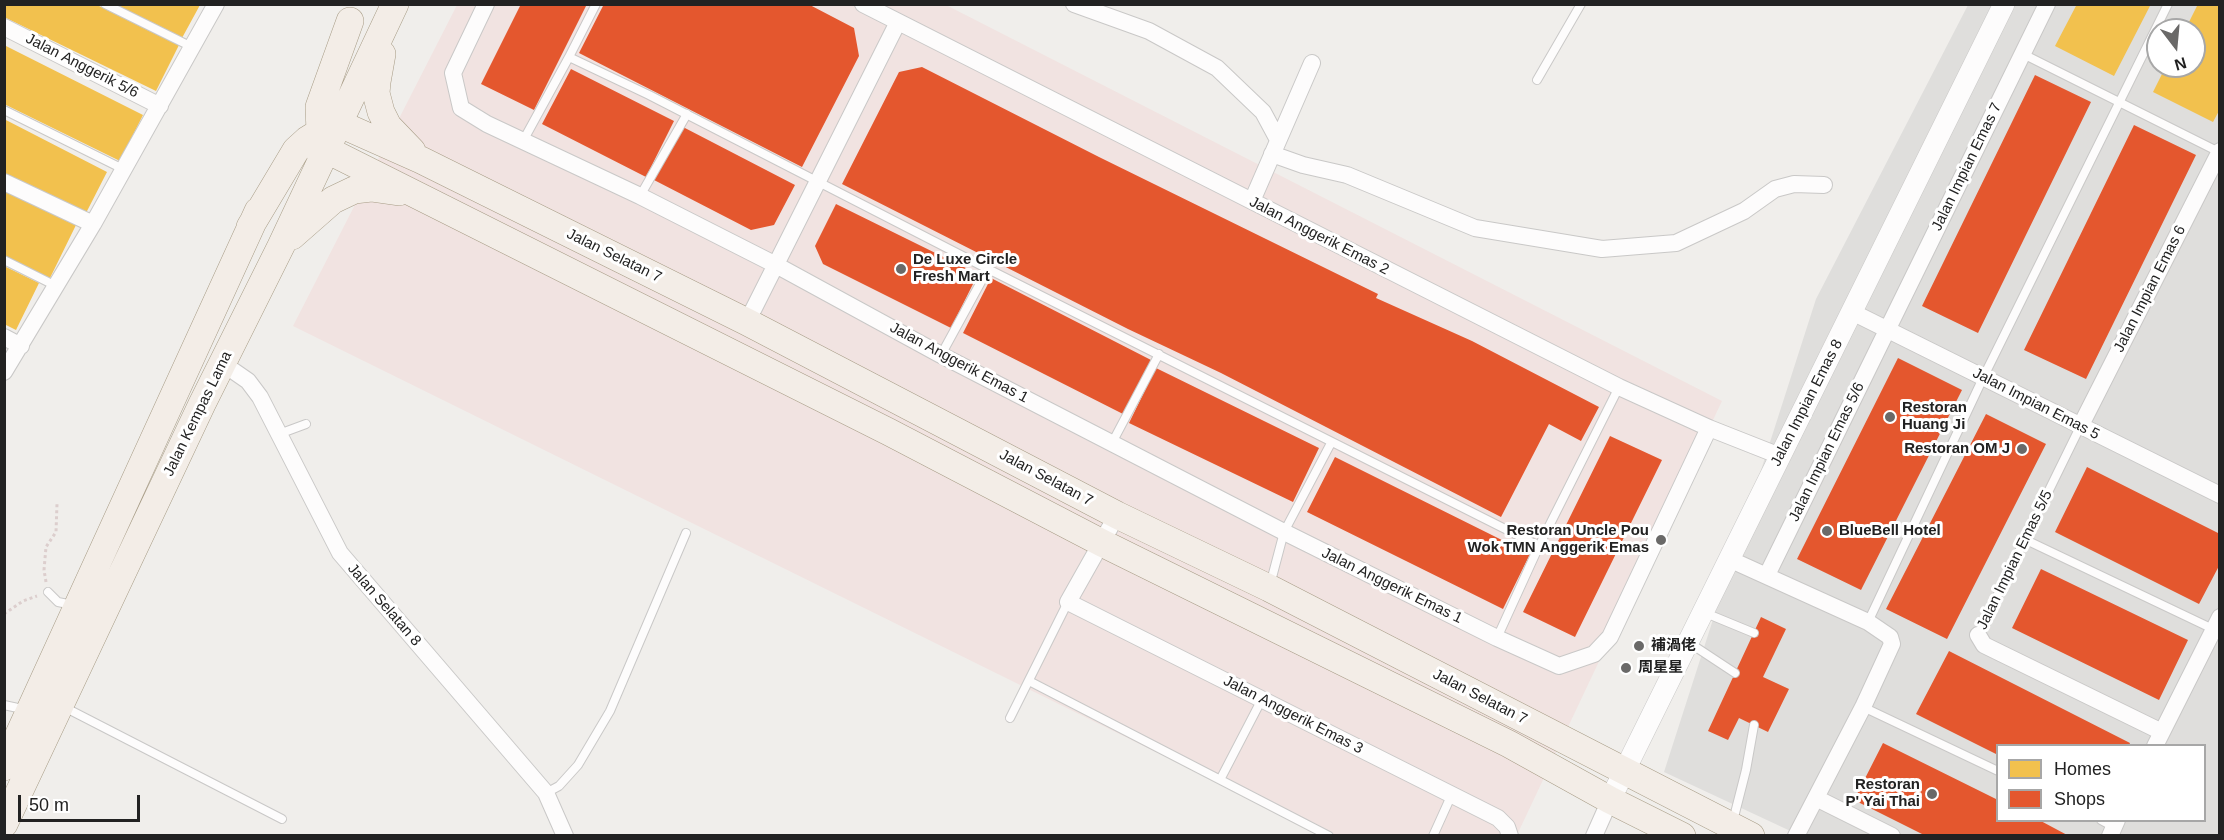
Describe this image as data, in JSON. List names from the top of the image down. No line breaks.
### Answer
{"streets":{"main road":["Jalan Selatan 7","Jalan Kempas Lama"],"street":["Jalan Anggerik 5/6","Jalan Impian Emas 7","Jalan Anggerik Emas 2","Jalan Impian Emas 6","Jalan Anggerik Emas 1","Jalan Impian Emas 8","Jalan Impian Emas 5","Jalan Impian Emas 5/6","Jalan Impian Emas 5/5","Jalan Selatan 8","Jalan Anggerik Emas 3"]},"crossings":[["Jalan Impian Emas 7","Jalan Impian Emas 5"],["Jalan Impian Emas 7","Jalan Impian Emas 5/6"],["Jalan Anggerik Emas 2","Jalan Anggerik Emas 1"],["Jalan Anggerik Emas 2","Jalan Impian Emas 8"],["Jalan Selatan 7","Jalan Impian Emas 8"],["Jalan Selatan 7","Jalan Kempas Lama"],["Jalan Impian Emas 6","Jalan Impian Emas 5"],["Jalan Impian Emas 6","Jalan Impian Emas 5/5"],["Jalan Impian Emas 8","Jalan Impian Emas 5"],["Jalan Impian Emas 5","Jalan Impian Emas 5/6"],["Jalan Impian Emas 5","Jalan Impian Emas 5/5"],["Jalan Kempas Lama","Jalan Selatan 8"]],"places":["De Luxe Circle Fresh Mart","Restoran Huang Ji","Restoran OM J","BlueBell Hotel","Restoran Uncle Pou Wok TMN Anggerik Emas","補渦佬","周星星","Restoran P' Yai Thai"],"legend":["Homes","Shops"],"scale_bar":"50 m","north":"bottom"}
